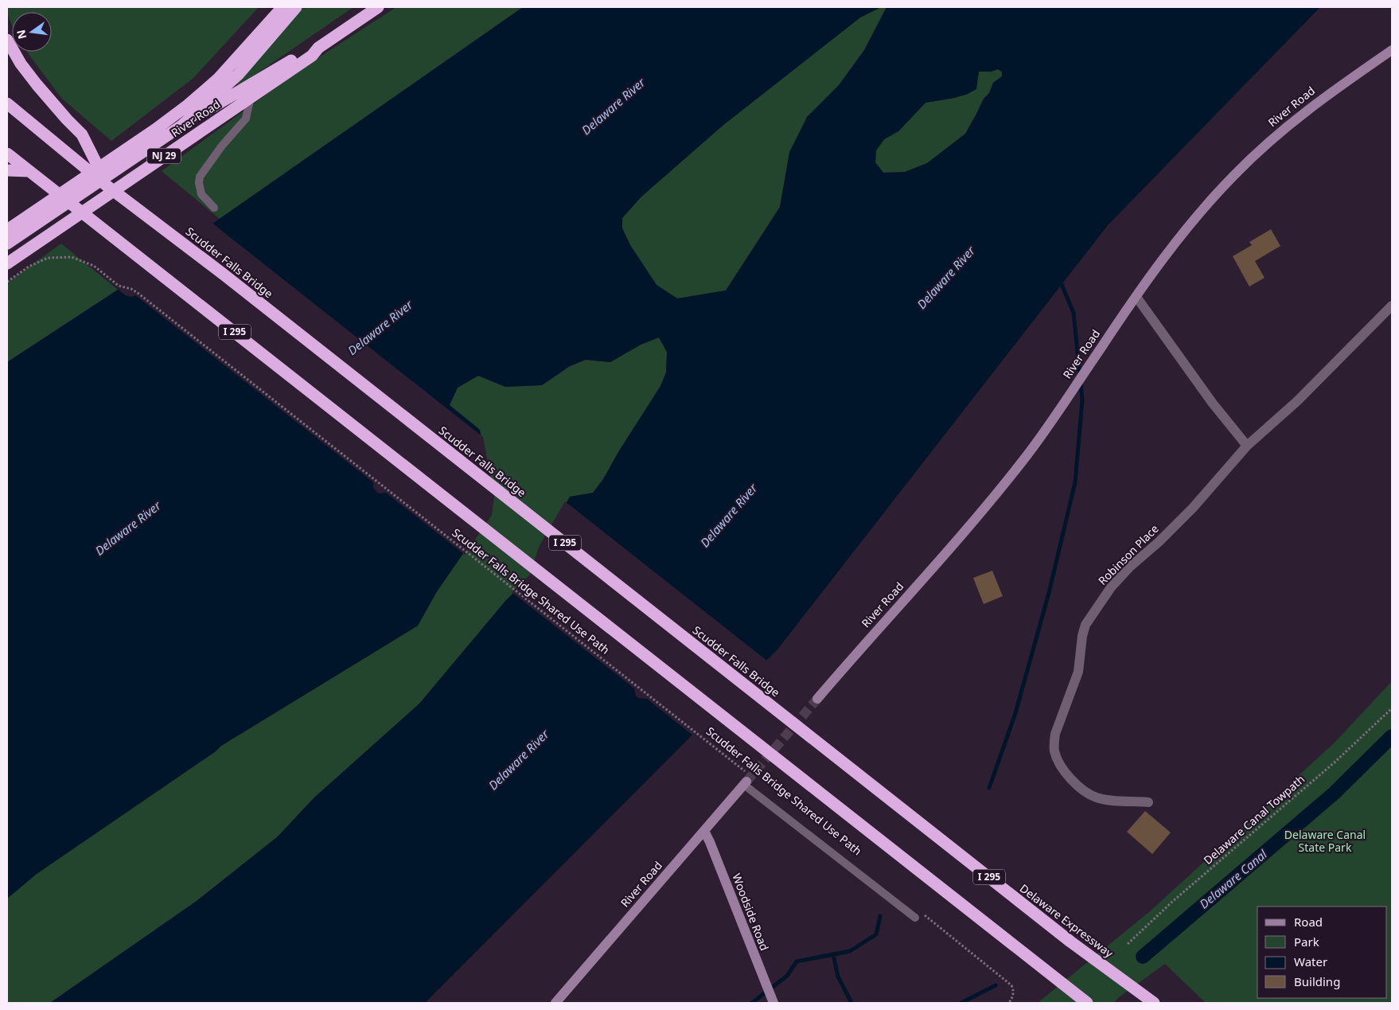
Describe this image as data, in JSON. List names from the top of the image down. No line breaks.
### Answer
{"streets":{"highway":["River Road","NJ 29","Scudder Falls Bridge","I 295","Delaware Expressway"],"main road":["Woodside Road"],"street":["Robinson Place"],"path":["Scudder Falls Bridge Shared Use Path","Delaware Canal Towpath"]},"crossings":[["River Road","Scudder Falls Bridge Shared Use Path"],["River Road","Woodside Road"],["Scudder Falls Bridge","Delaware Expressway"]],"water":["Delaware River","Delaware Canal"],"parks":["Delaware Canal State Park"],"legend":["Road","Park","Water","Building"],"north":"left"}
